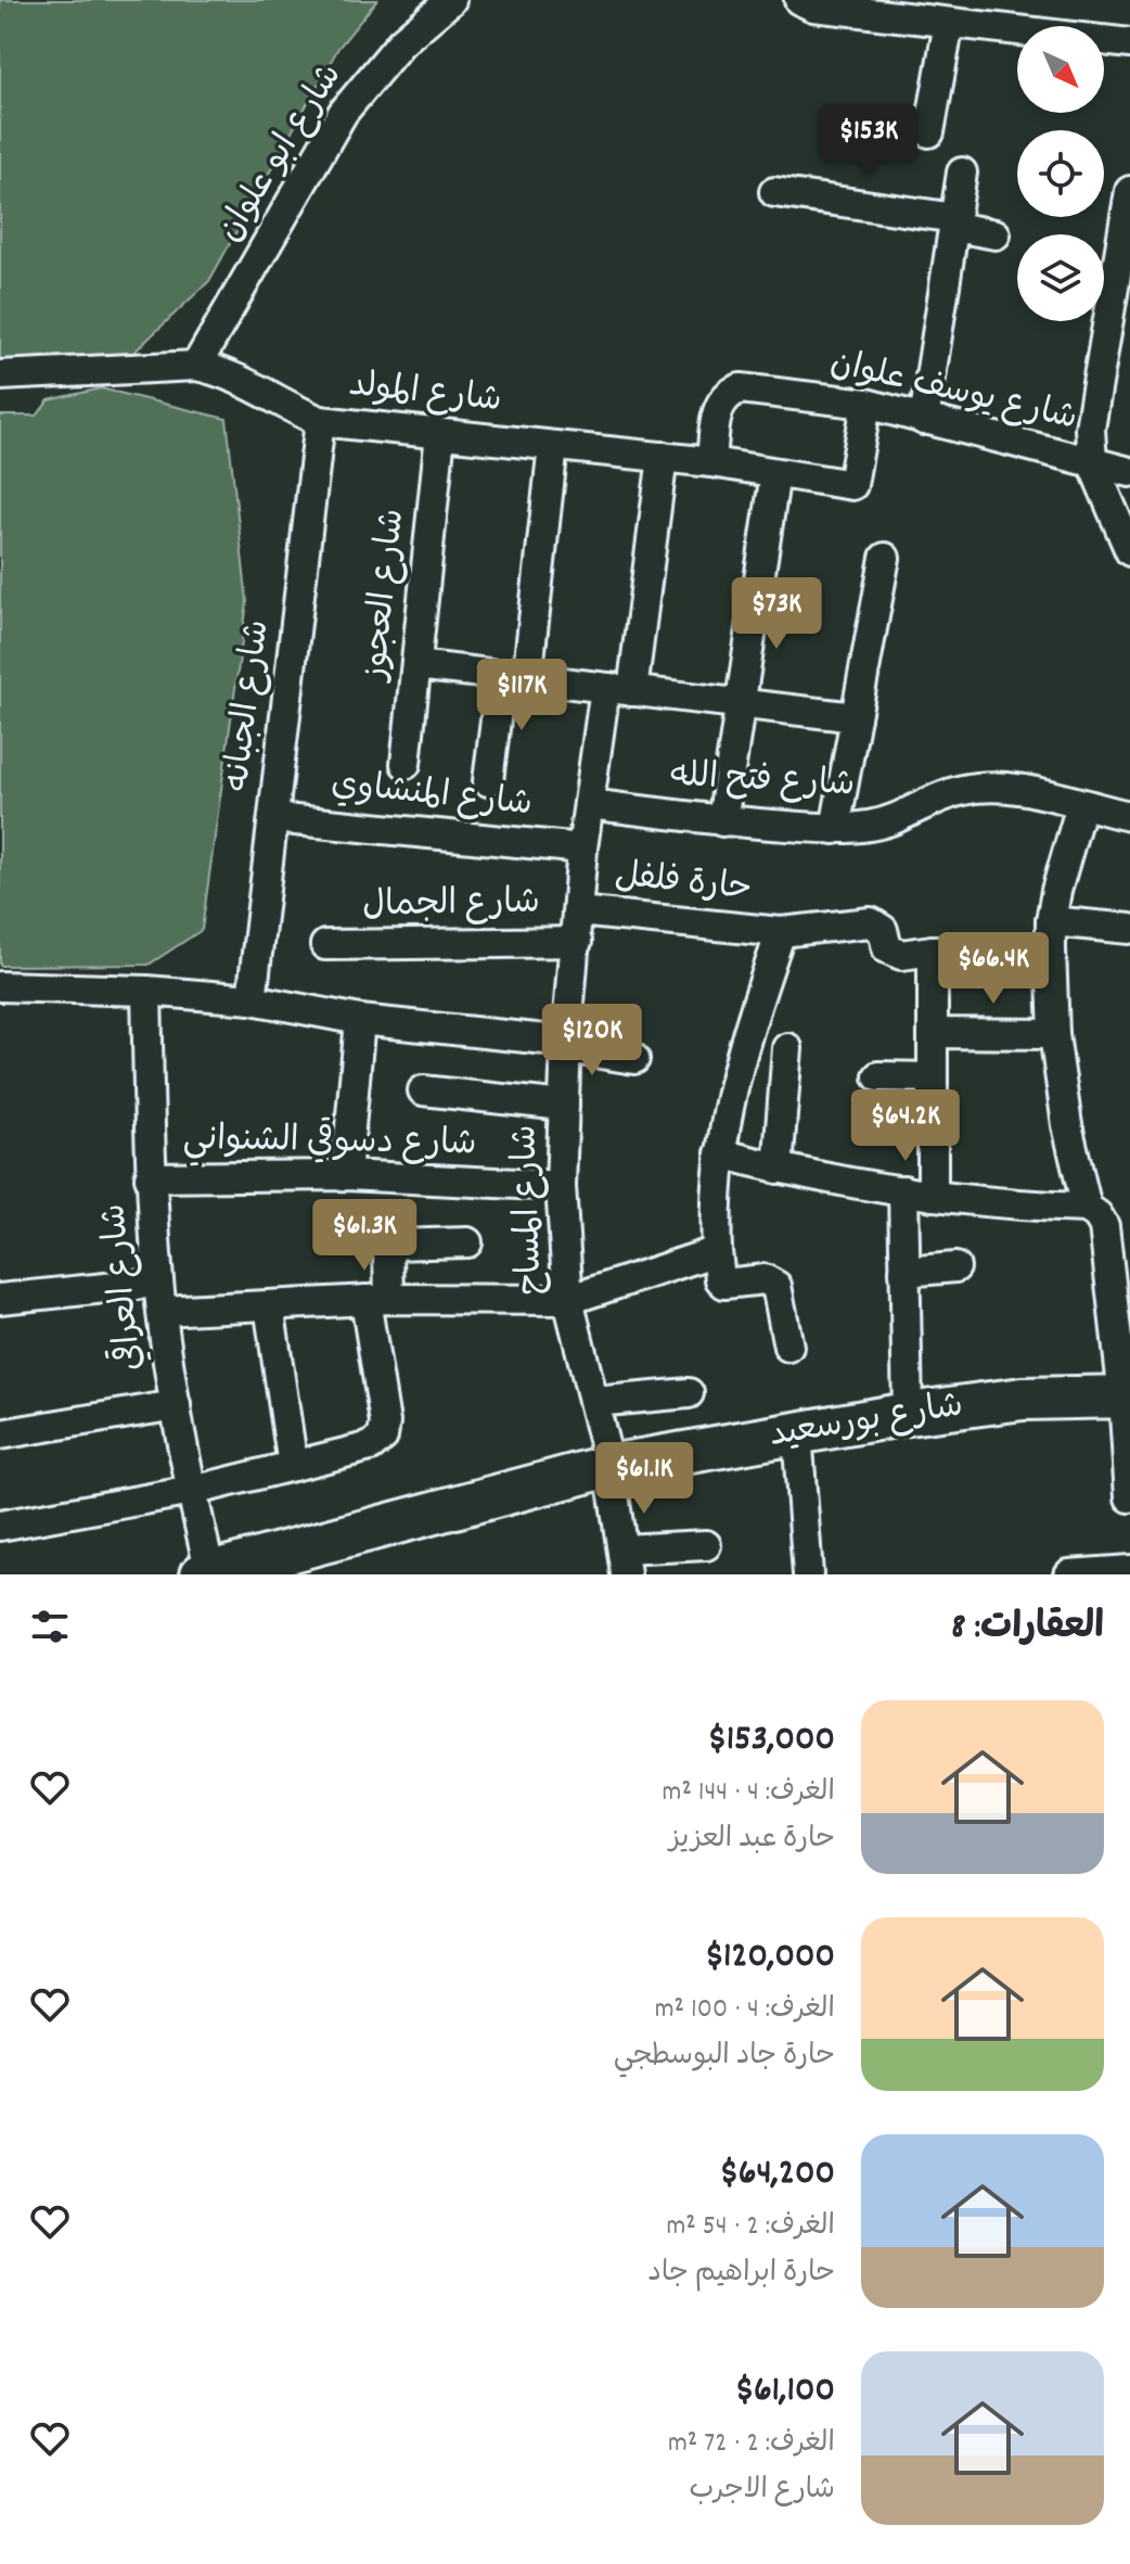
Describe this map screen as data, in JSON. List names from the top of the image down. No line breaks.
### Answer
{"streets":{"street":["شارع ابو علوان","شارع يوسف علوان","شارع المولد","شارع العجوز","شارع الجبانه","شارع فتح الله","شارع المنشاوي","حارة فلفل","شارع الجمال","شارع دسوقي الشنواني","شارع المساح","شارع العراقي","شارع بورسعيد"]},"crossings":[["شارع ابو علوان","شارع المولد"],["شارع يوسف علوان","شارع المولد"],["شارع المولد","شارع العجوز"],["شارع المولد","شارع الجبانه"],["شارع المولد","شارع المساح"],["شارع الجبانه","شارع المنشاوي"],["شارع فتح الله","شارع المساح"],["شارع المنشاوي","شارع المساح"],["حارة فلفل","شارع المساح"],["شارع الجمال","شارع المساح"],["شارع دسوقي الشنواني","شارع المساح"],["شارع دسوقي الشنواني","شارع العراقي"],["شارع المساح","شارع بورسعيد"],["شارع العراقي","شارع بورسعيد"]],"north":"bottom right","page":{"price":["$153K","$73K","$117K","$66.4K","$120K","$64.2K","$61.3K","$61.1K"],"heading":"العقارات: 8","list":[{"name":"$153,000","note":"الغرف: 4 · 144 m² · حارة عبد العزيز"},{"name":"$120,000","note":"الغرف: 4 · 100 m² · حارة جاد البوسطجي"},{"name":"$64,200","note":"الغرف: 2 · 54 m² · حارة ابراهيم جاد"},{"name":"$61,100","note":"الغرف: 2 · 72 m² · شارع الاجرب"}]}}
